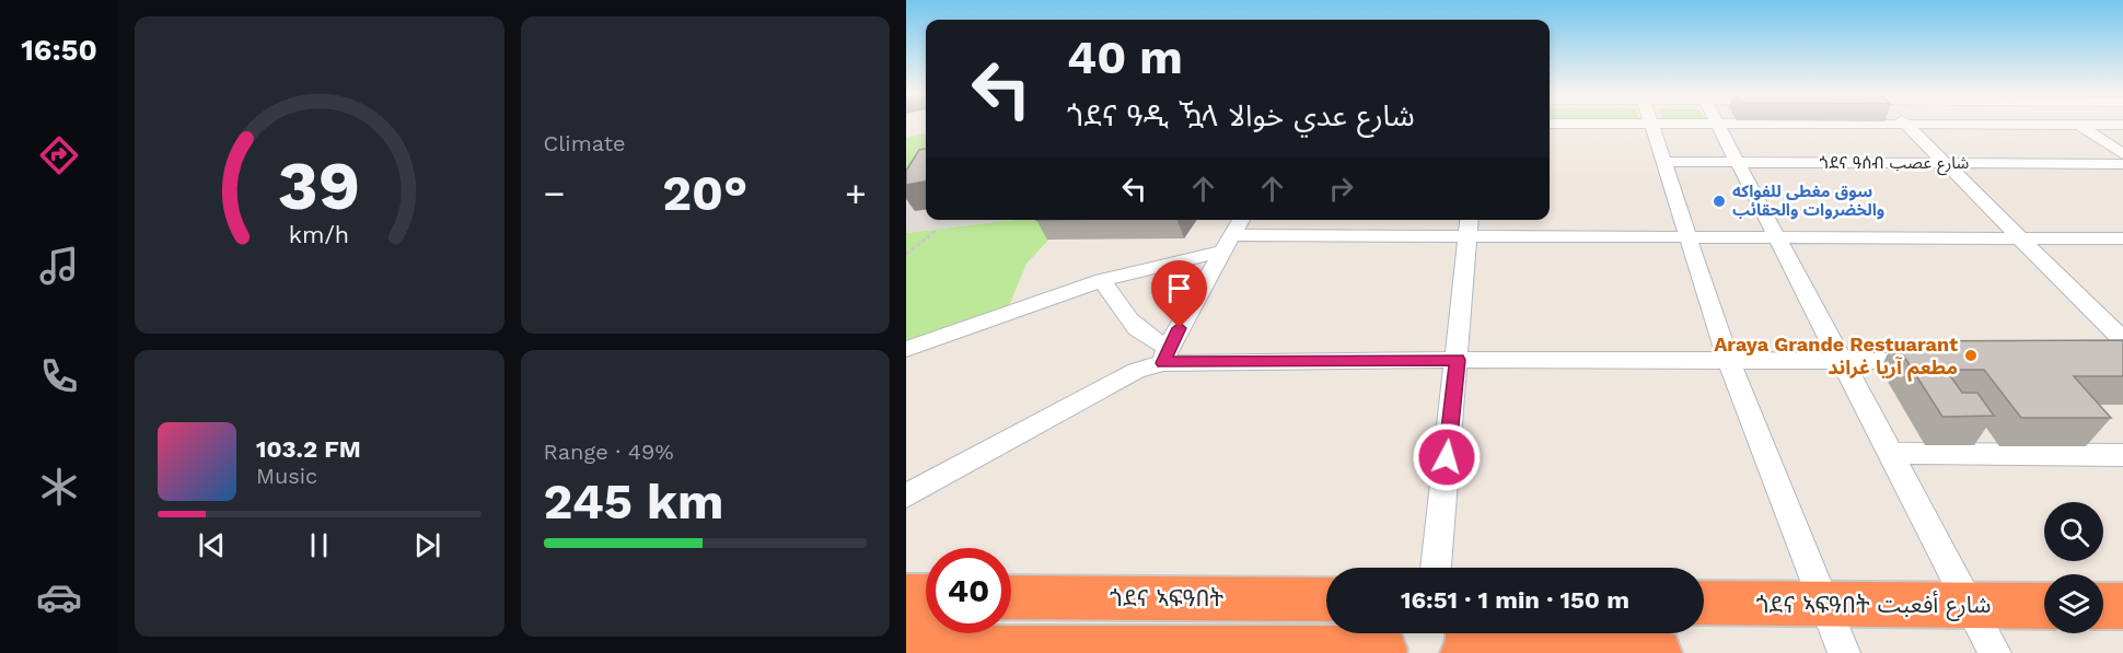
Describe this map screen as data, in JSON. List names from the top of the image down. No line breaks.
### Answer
{"streets":{"highway":["ጎደና ኣፍዓበት","ጎደና ኣፍዓበት شارع أفعبت"],"street":["ጎደና ዓሰብ شارع عصب"]},"places":["سوق مغطى للفواكه والخضروات والحقائب","Araya Grande Restuarant مطعم آريا غراند"],"page":{"tabs":"16:50","tile":["Climate",["Range · 49%","245 km"]],"turn":["40 m","ጎደና ዓዲ ዃላ شارع عدي خوالا"],"heat":["−","20°","+"],"song":["103.2 FM","Music"],"limit":"40","trip":"16:51 · 1 min · 150 m","gauge":["39","km/h"]}}
